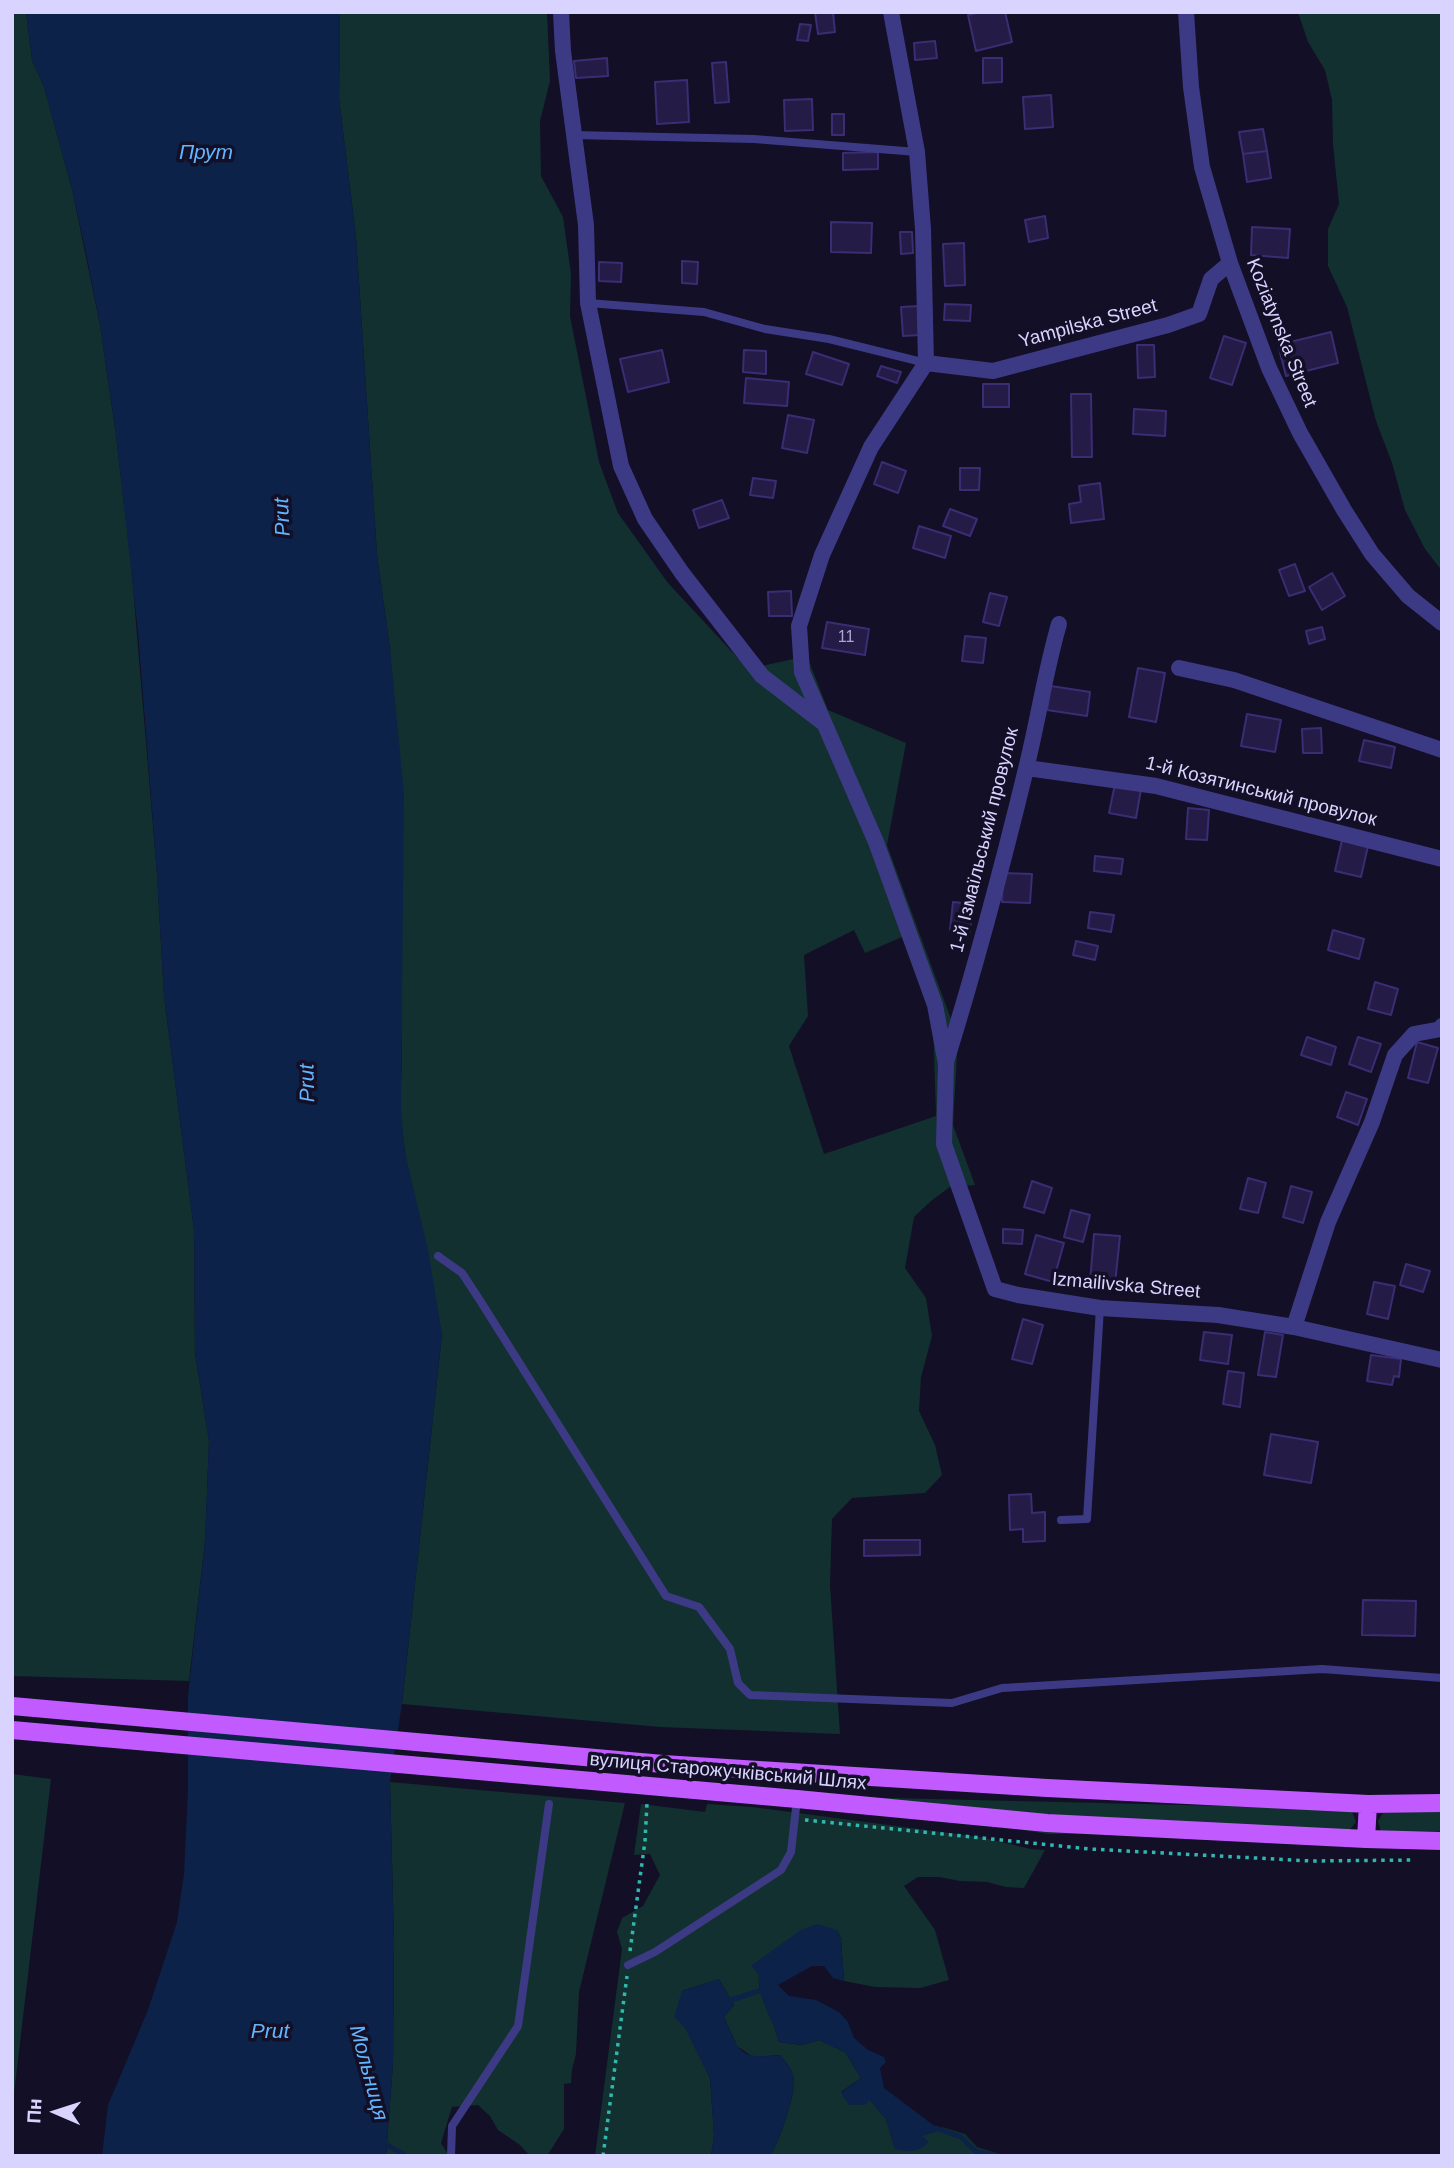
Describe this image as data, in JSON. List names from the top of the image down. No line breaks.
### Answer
{"streets":{"main road":["вулиця Старожучківський Шлях"],"street":["Yampilska Street","Koziatynska Street","1-й Козятинський провулок","1-й Ізмаїльський провулок","Izmailivska Street"]},"crossings":[["Yampilska Street","Koziatynska Street"],["1-й Козятинський провулок","1-й Ізмаїльський провулок"],["1-й Ізмаїльський провулок","Izmailivska Street"]],"water":["Прут","Prut","Мольниця"],"house_numbers":["11"],"north":"left"}
